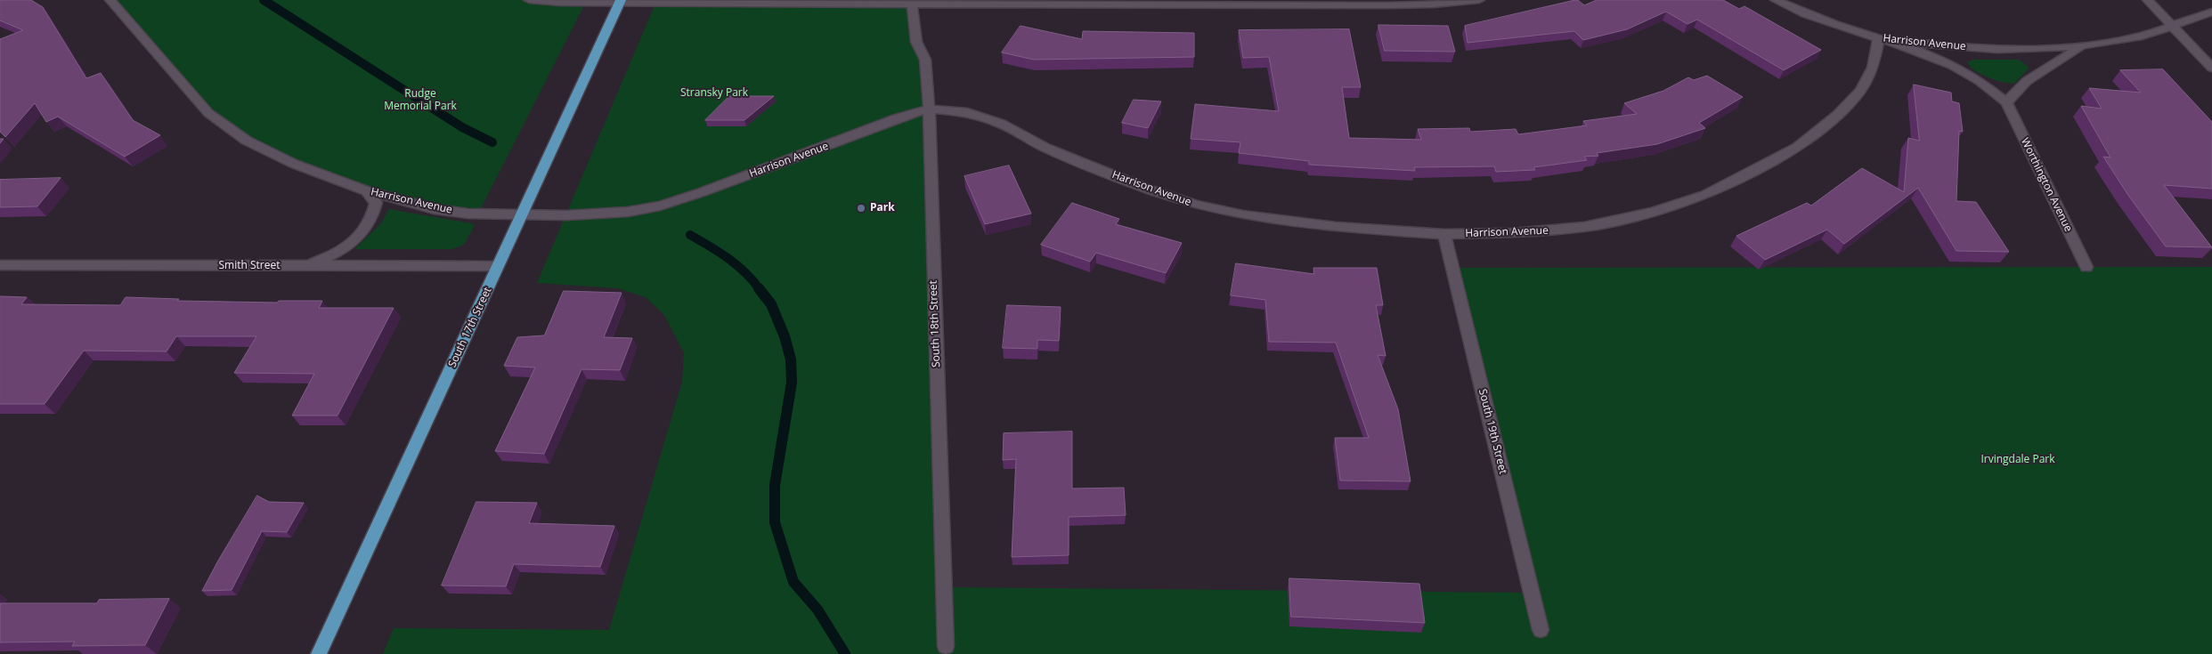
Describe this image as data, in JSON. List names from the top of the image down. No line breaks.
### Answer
{"streets":{"main road":["South 17th Street"],"street":["Harrison Avenue","Worthington Avenue","Smith Street","South 18th Street","South 19th Street"]},"crossings":[["Harrison Avenue","Worthington Avenue"],["Harrison Avenue","South 18th Street"],["Harrison Avenue","South 17th Street"],["Harrison Avenue","South 19th Street"],["Smith Street","South 17th Street"]],"parks":["Stransky Park","Rudge Memorial Park","Irvingdale Park"],"places":["Park"]}
